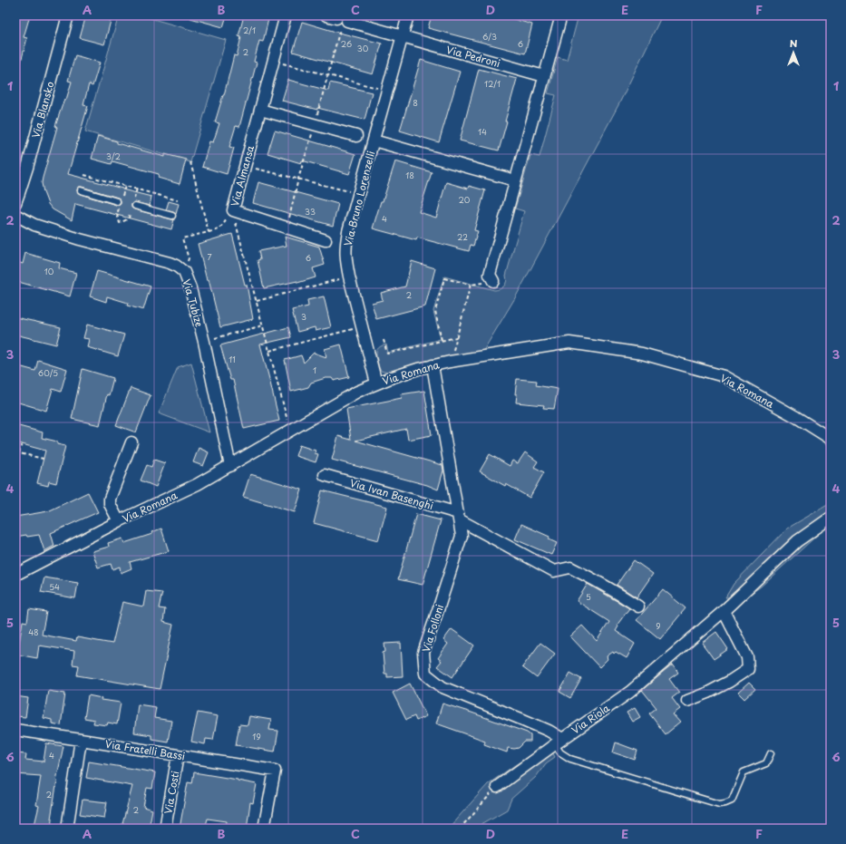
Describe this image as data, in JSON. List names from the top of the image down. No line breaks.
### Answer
{"streets":{"street":["Via Pedroni","Via Blansko","Via Almansa","Via Bruno Lorenzelli","Via Tubize","Via Romana","Via Ivan Basenghi","Via Folloni","Via Riola","Via Fratelli Bassi","Via Costi"]},"crossings":[["Via Pedroni","Via Bruno Lorenzelli"],["Via Bruno Lorenzelli","Via Romana"],["Via Tubize","Via Romana"],["Via Romana","Via Folloni"],["Via Ivan Basenghi","Via Folloni"],["Via Folloni","Via Riola"],["Via Fratelli Bassi","Via Costi"]],"house_numbers":["2/1","6/3","26","6","30","2","12/1","8","14","3/2","18","20","33","4","22","7","6","10","2","3","11","1","60/5","54","5","9","48","19","4","2","2"],"north":"top","grid":{"columns":["A","B","C","D","E","F"],"rows":["1","2","3","4","5","6"]}}
